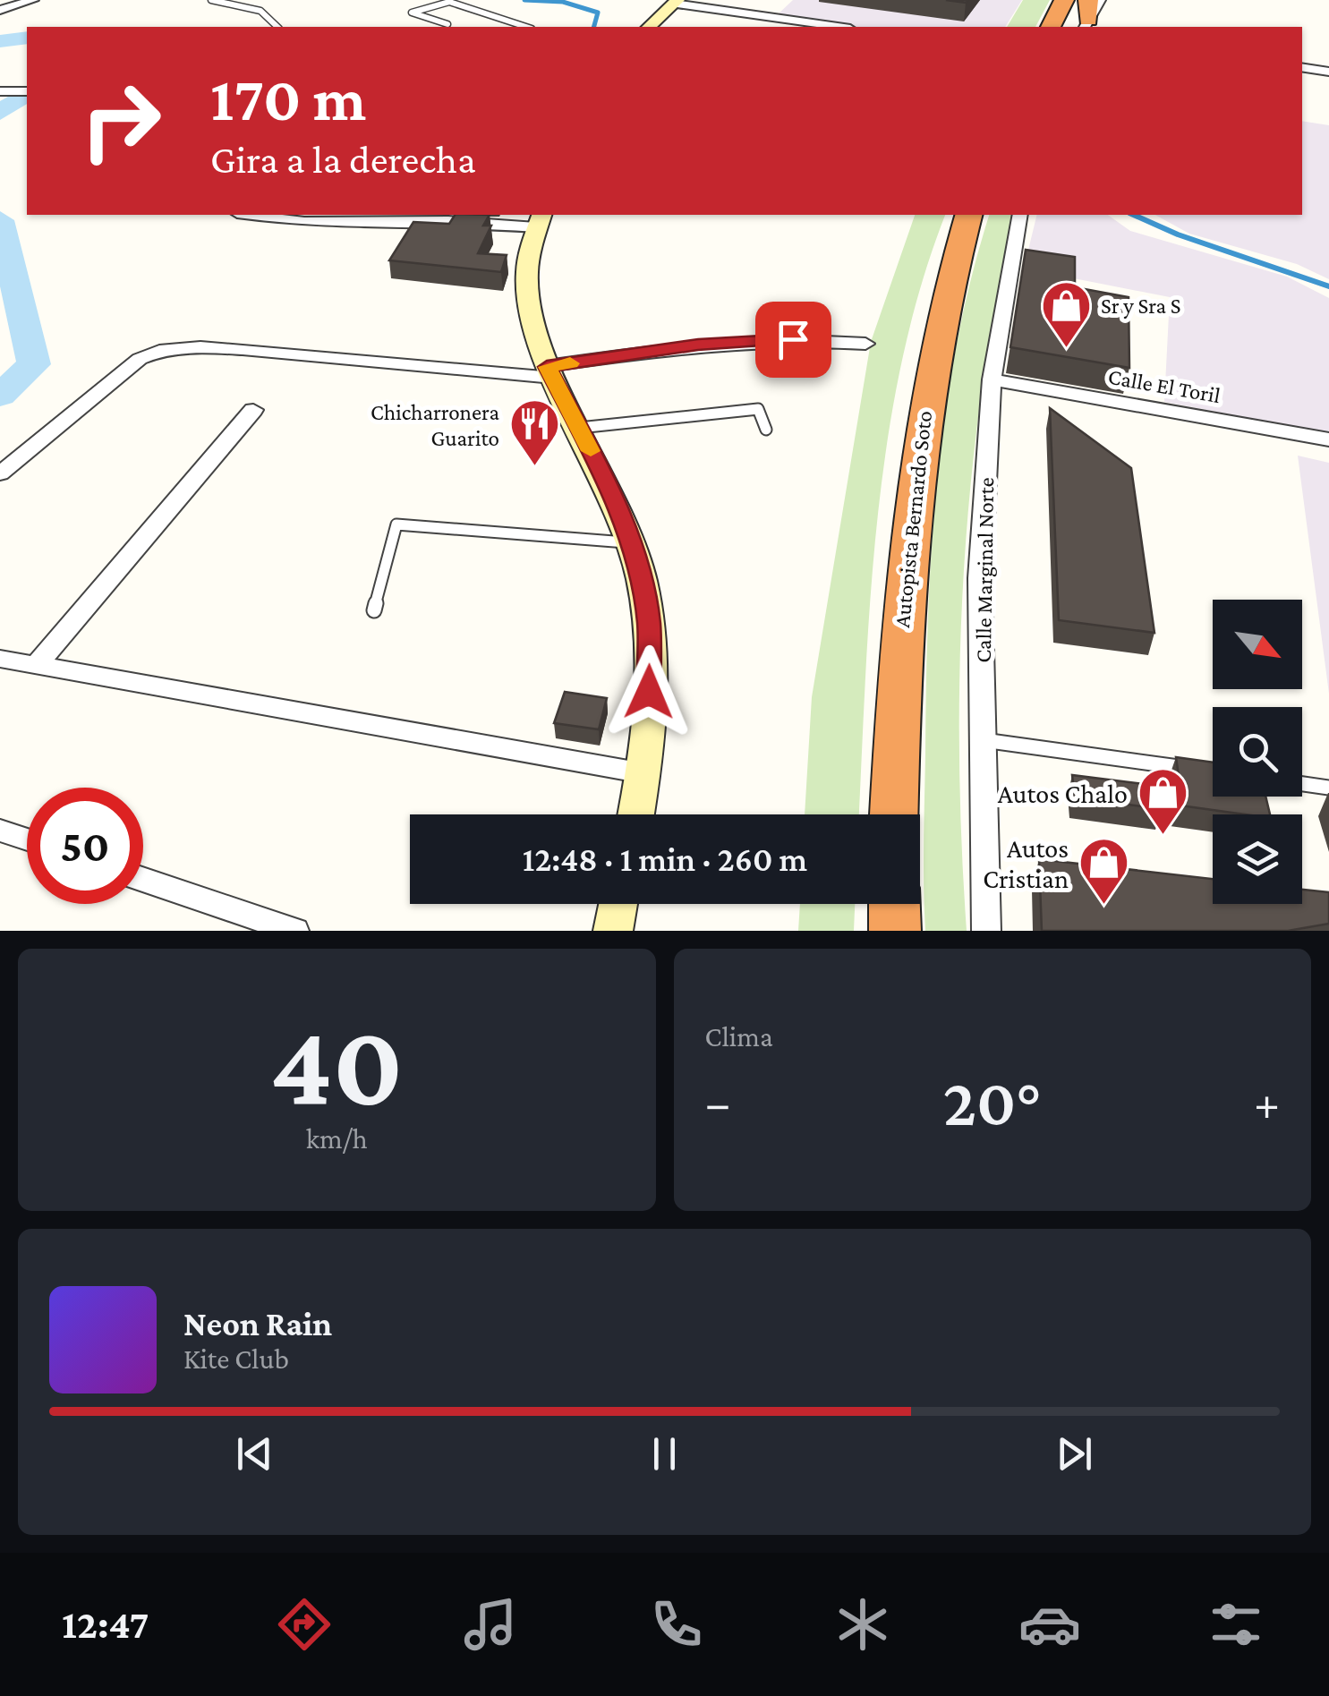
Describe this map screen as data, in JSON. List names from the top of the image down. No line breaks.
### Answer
{"streets":{"highway":["Autopista Bernardo Soto"],"street":["Calle El Toril","Calle Marginal Norte"]},"crossings":[["Calle El Toril","Calle Marginal Norte"]],"places":{"shop":["Sr y Sra S","Autos Chalo","Autos Cristian"],"restaurant":["Chicharronera Guarito"]},"north":"bottom right","page":{"turn":["170 m","Gira a la derecha"],"limit":"50","trip":"12:48 · 1 min · 260 m","tile":[["40","km/h"],"Clima"],"heat":["−","20°","+"],"song":["Neon Rain","Kite Club"],"tabs":"12:47"}}
